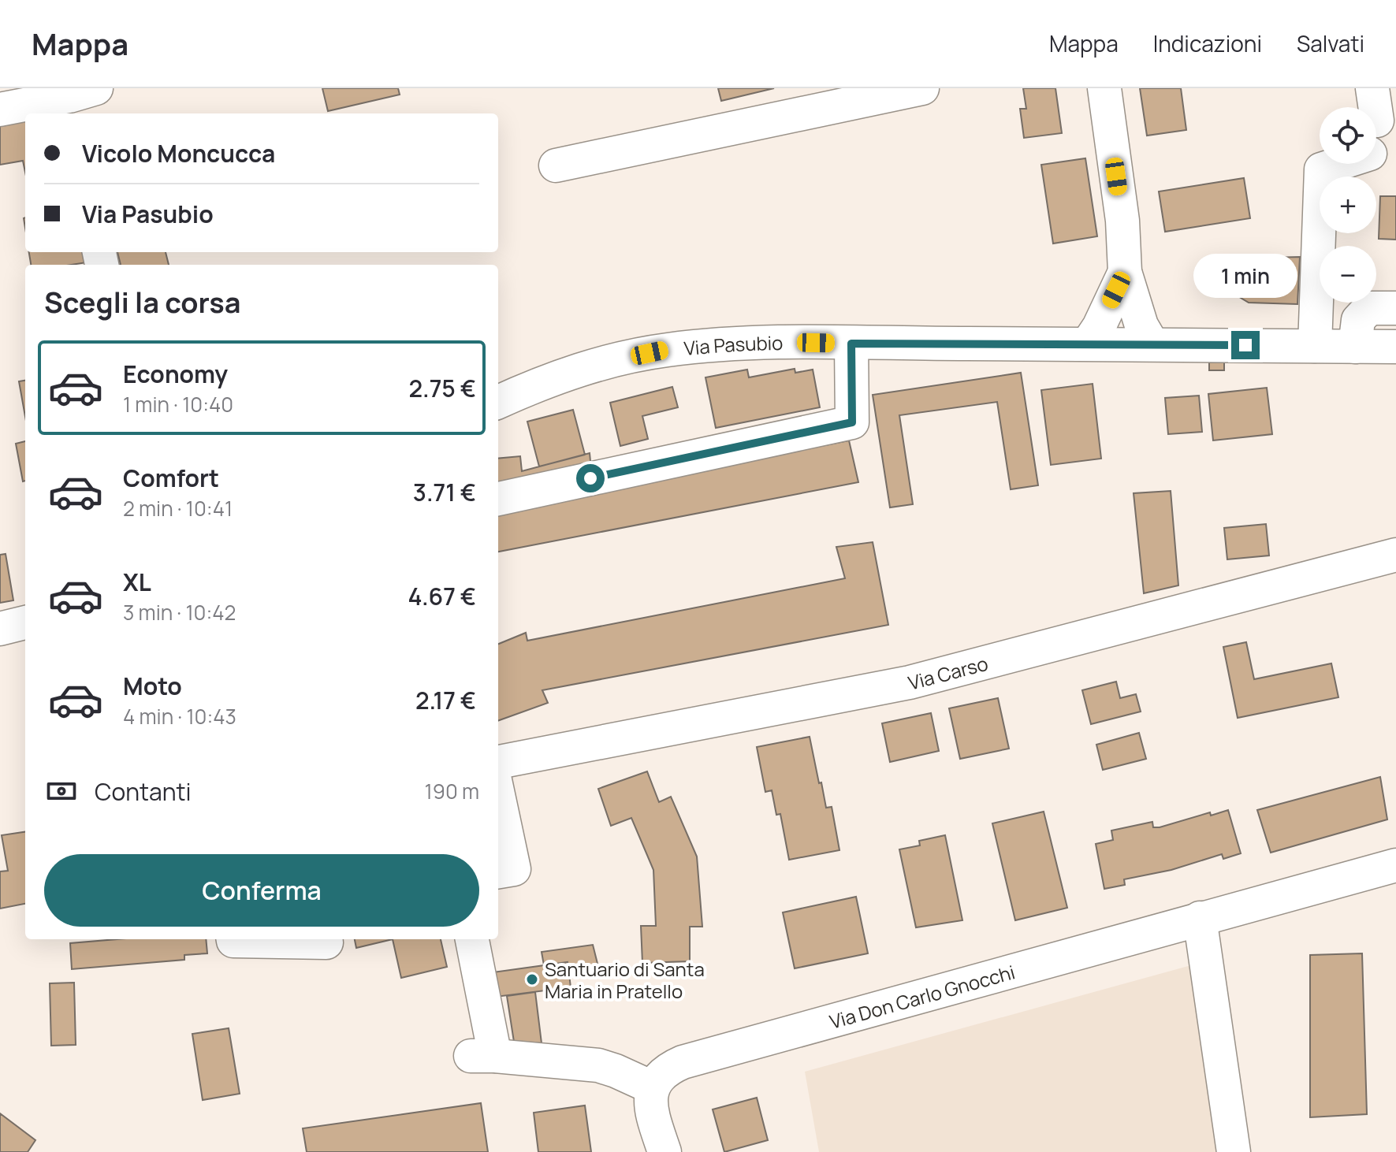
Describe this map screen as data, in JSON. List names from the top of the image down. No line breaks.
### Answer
{"streets":{"street":["Via Pasubio","Via Carso","Via Don Carlo Gnocchi"]},"places":["Santuario di Santa Maria in Pratello"],"page":{"header":"Mappa","nav":["Mappa","Indicazioni","Salvati"],"map_buttons":["+","−"],"banner":["Vicolo Moncucca","Via Pasubio"],"bubble":"1 min","heading":"Scegli la corsa","list":[{"name":"Economy","note":"1 min · 10:40","value":"2.75 €"},{"name":"Comfort","note":"2 min · 10:41","value":"3.71 €"},{"name":"XL","note":"3 min · 10:42","value":"4.67 €"},{"name":"Moto","note":"4 min · 10:43","value":"2.17 €"}],"pay":["Contanti","190 m"],"buttons":"Conferma"}}
